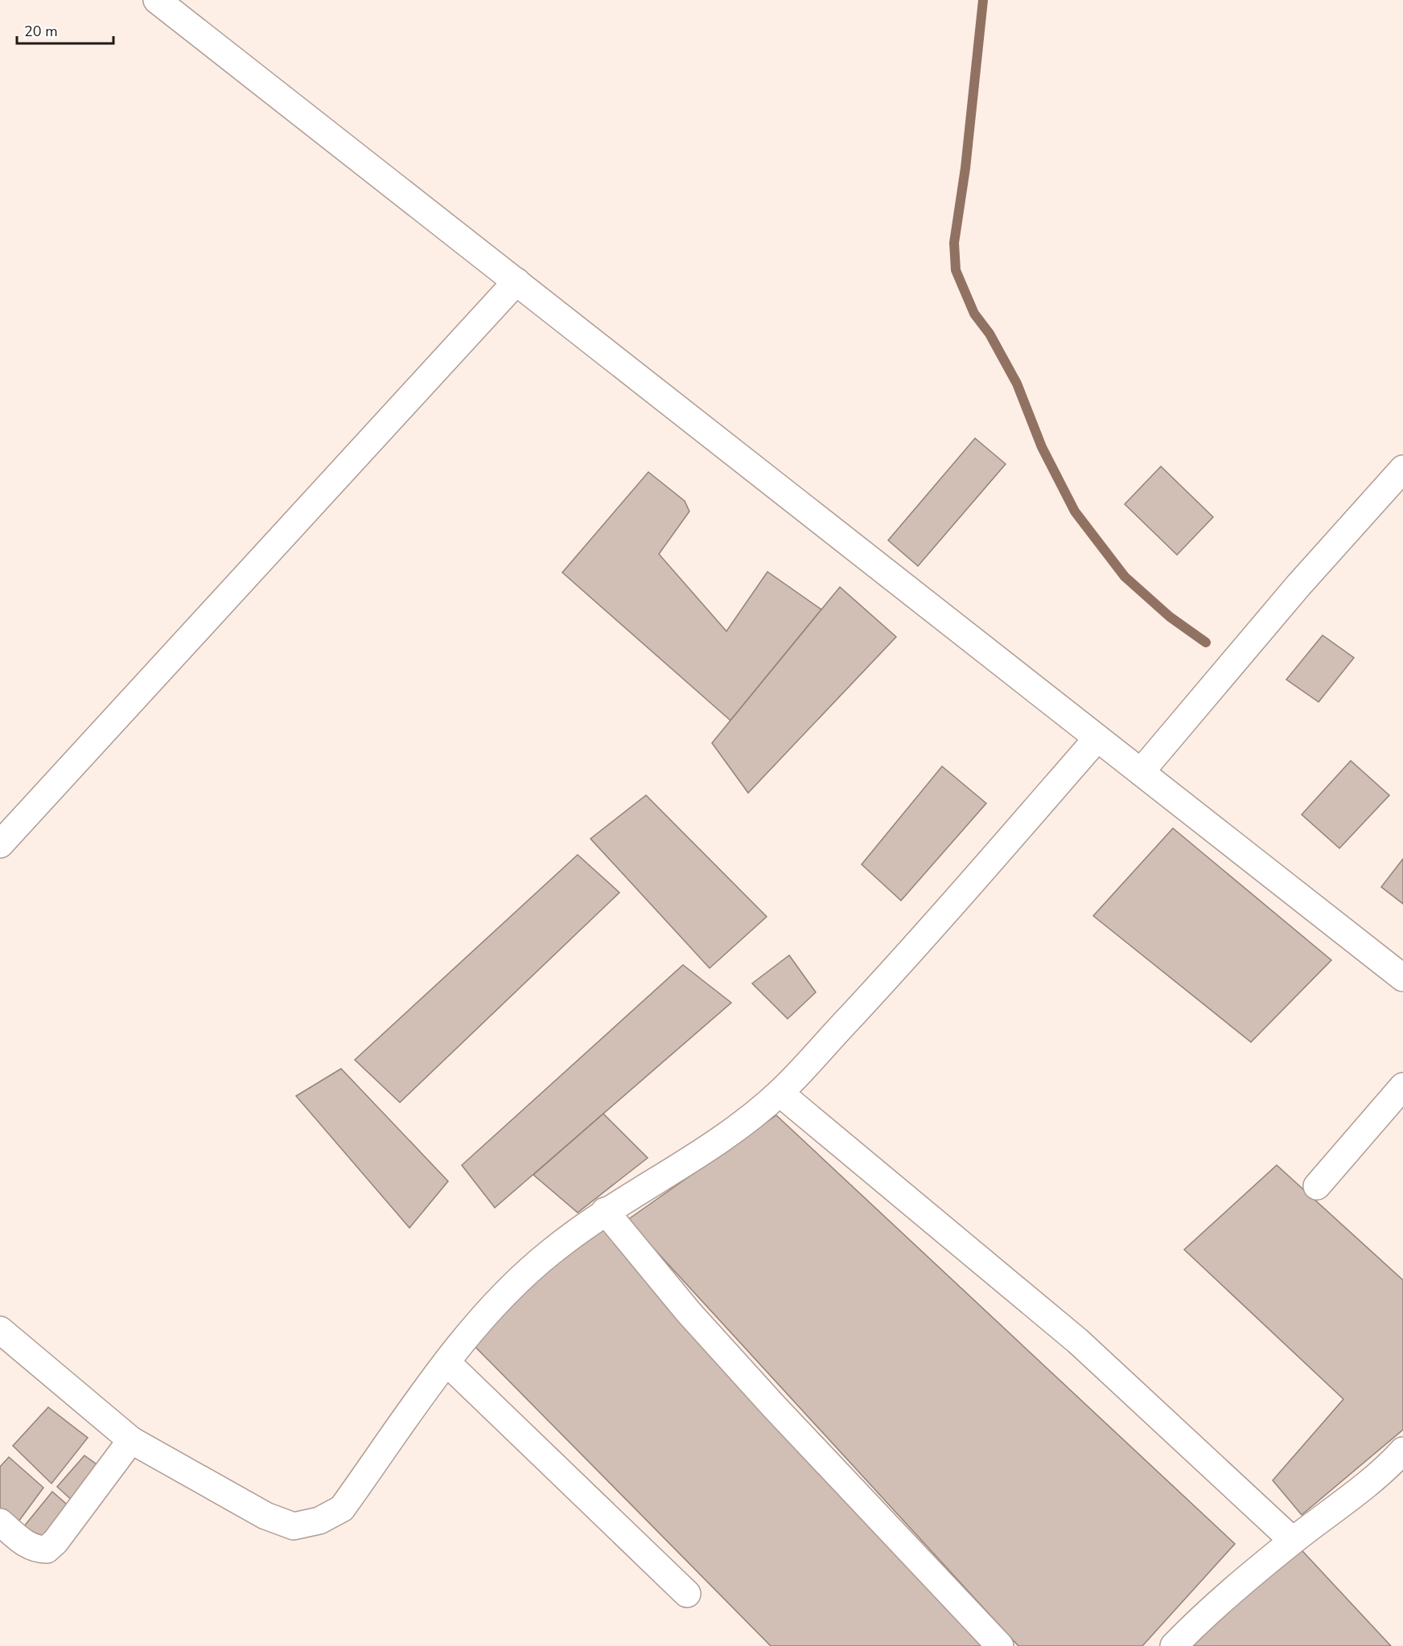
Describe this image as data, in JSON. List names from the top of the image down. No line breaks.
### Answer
{"scale_bar":"20 m"}
